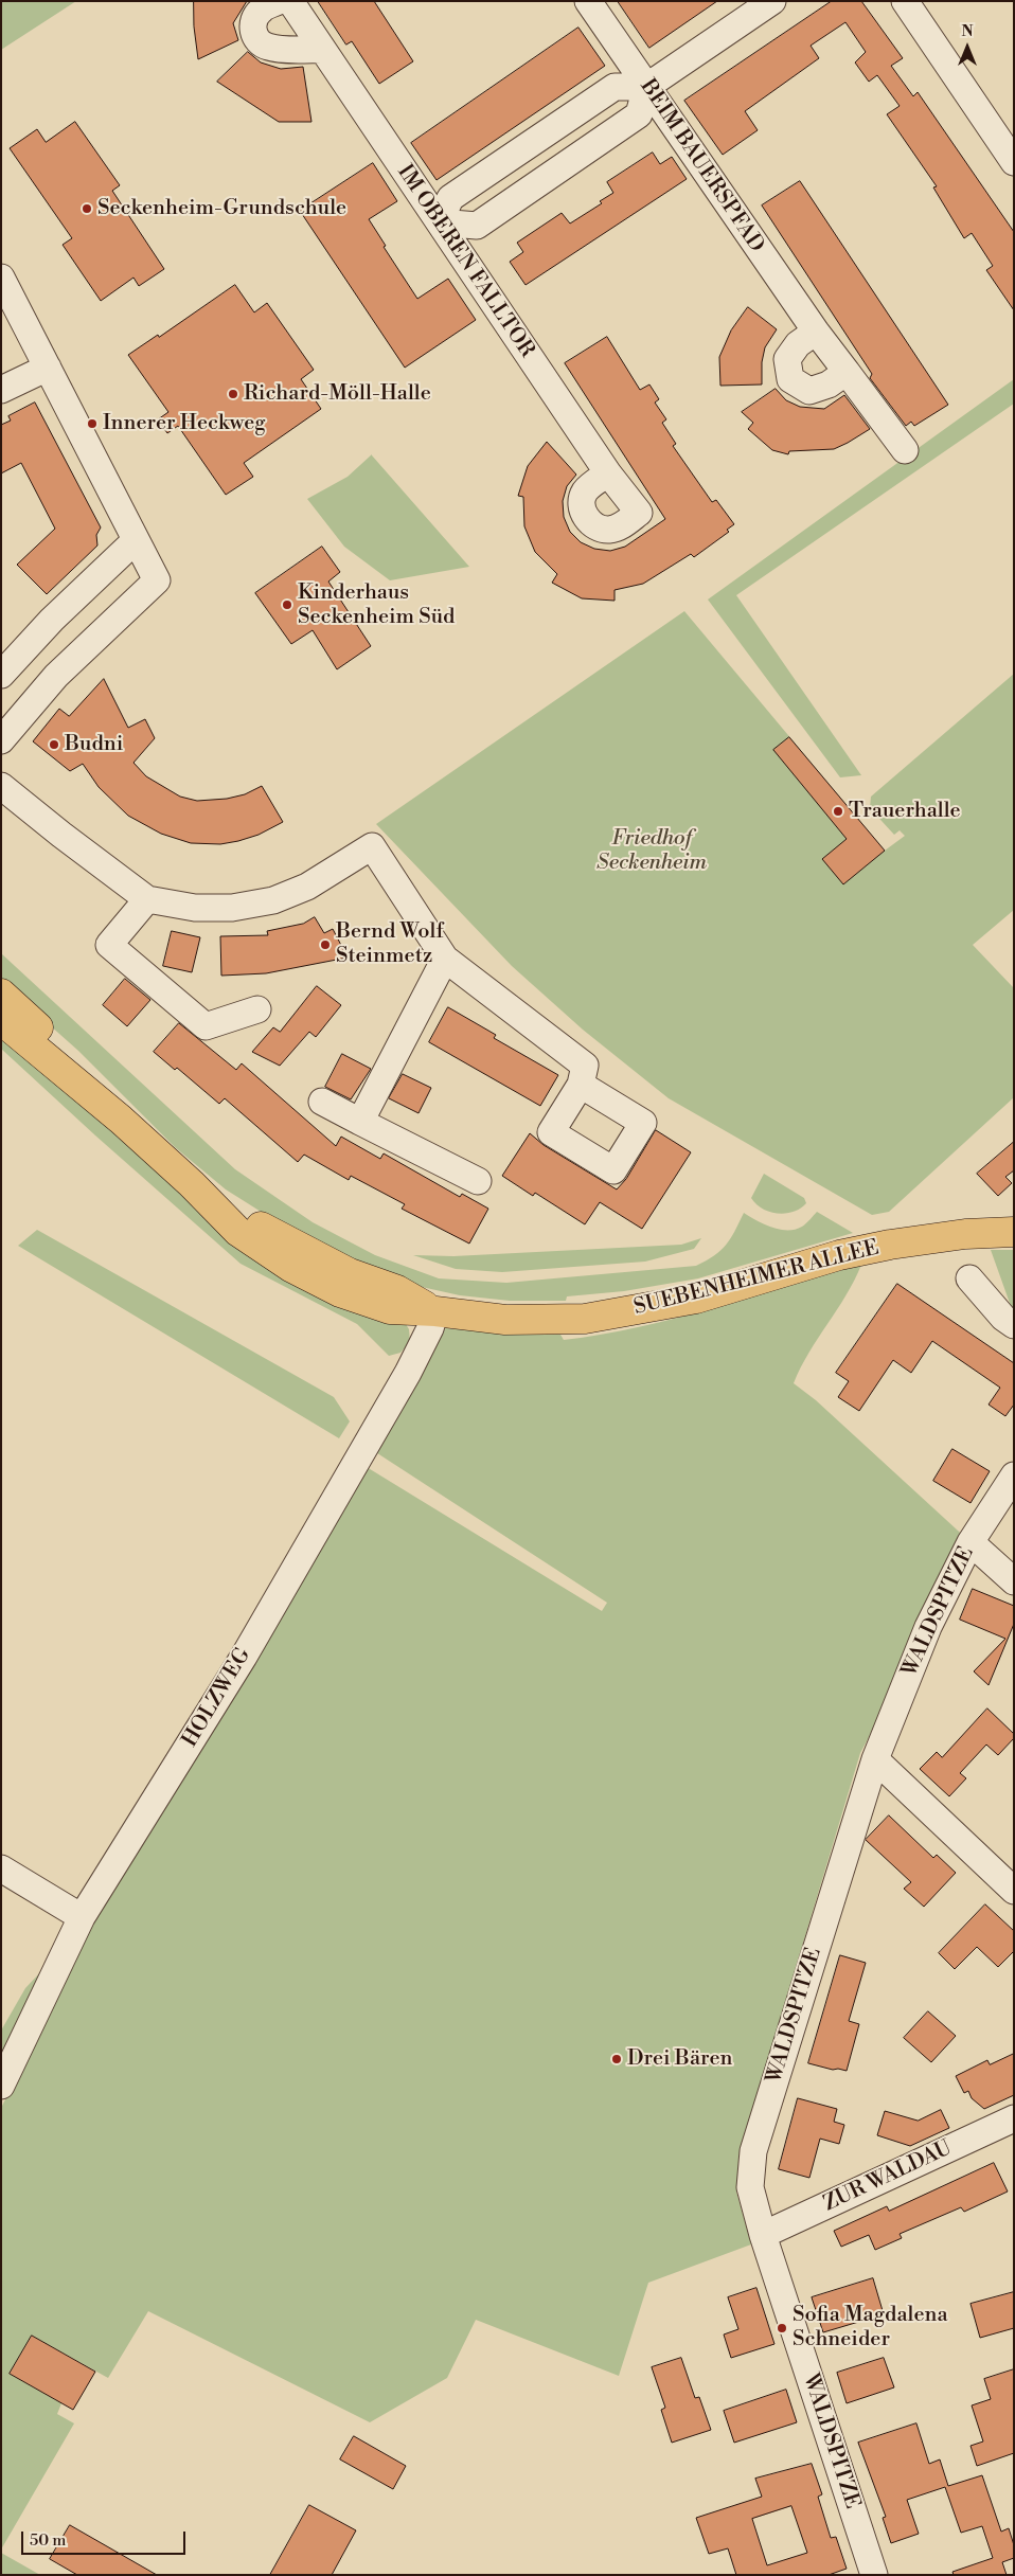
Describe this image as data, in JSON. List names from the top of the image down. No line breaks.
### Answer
{"streets":{"main road":["SUEBENHEIMER ALLEE"],"street":["BEIM BAUERSPFAD","IM OBEREN FALLTOR","WALDSPITZE","HOLZWEG","ZUR WALDAU"]},"crossings":[["SUEBENHEIMER ALLEE","HOLZWEG"],["WALDSPITZE","ZUR WALDAU"]],"parks":["Friedhof Seckenheim"],"places":["Seckenheim-Grundschule","Richard-Möll-Halle","Innerer Heckweg","Kinderhaus Seckenheim Süd","Budni","Trauerhalle","Bernd Wolf Steinmetz","Drei Bären","Sofia Magdalena Schneider"],"scale_bar":"50 m","north":"top"}
